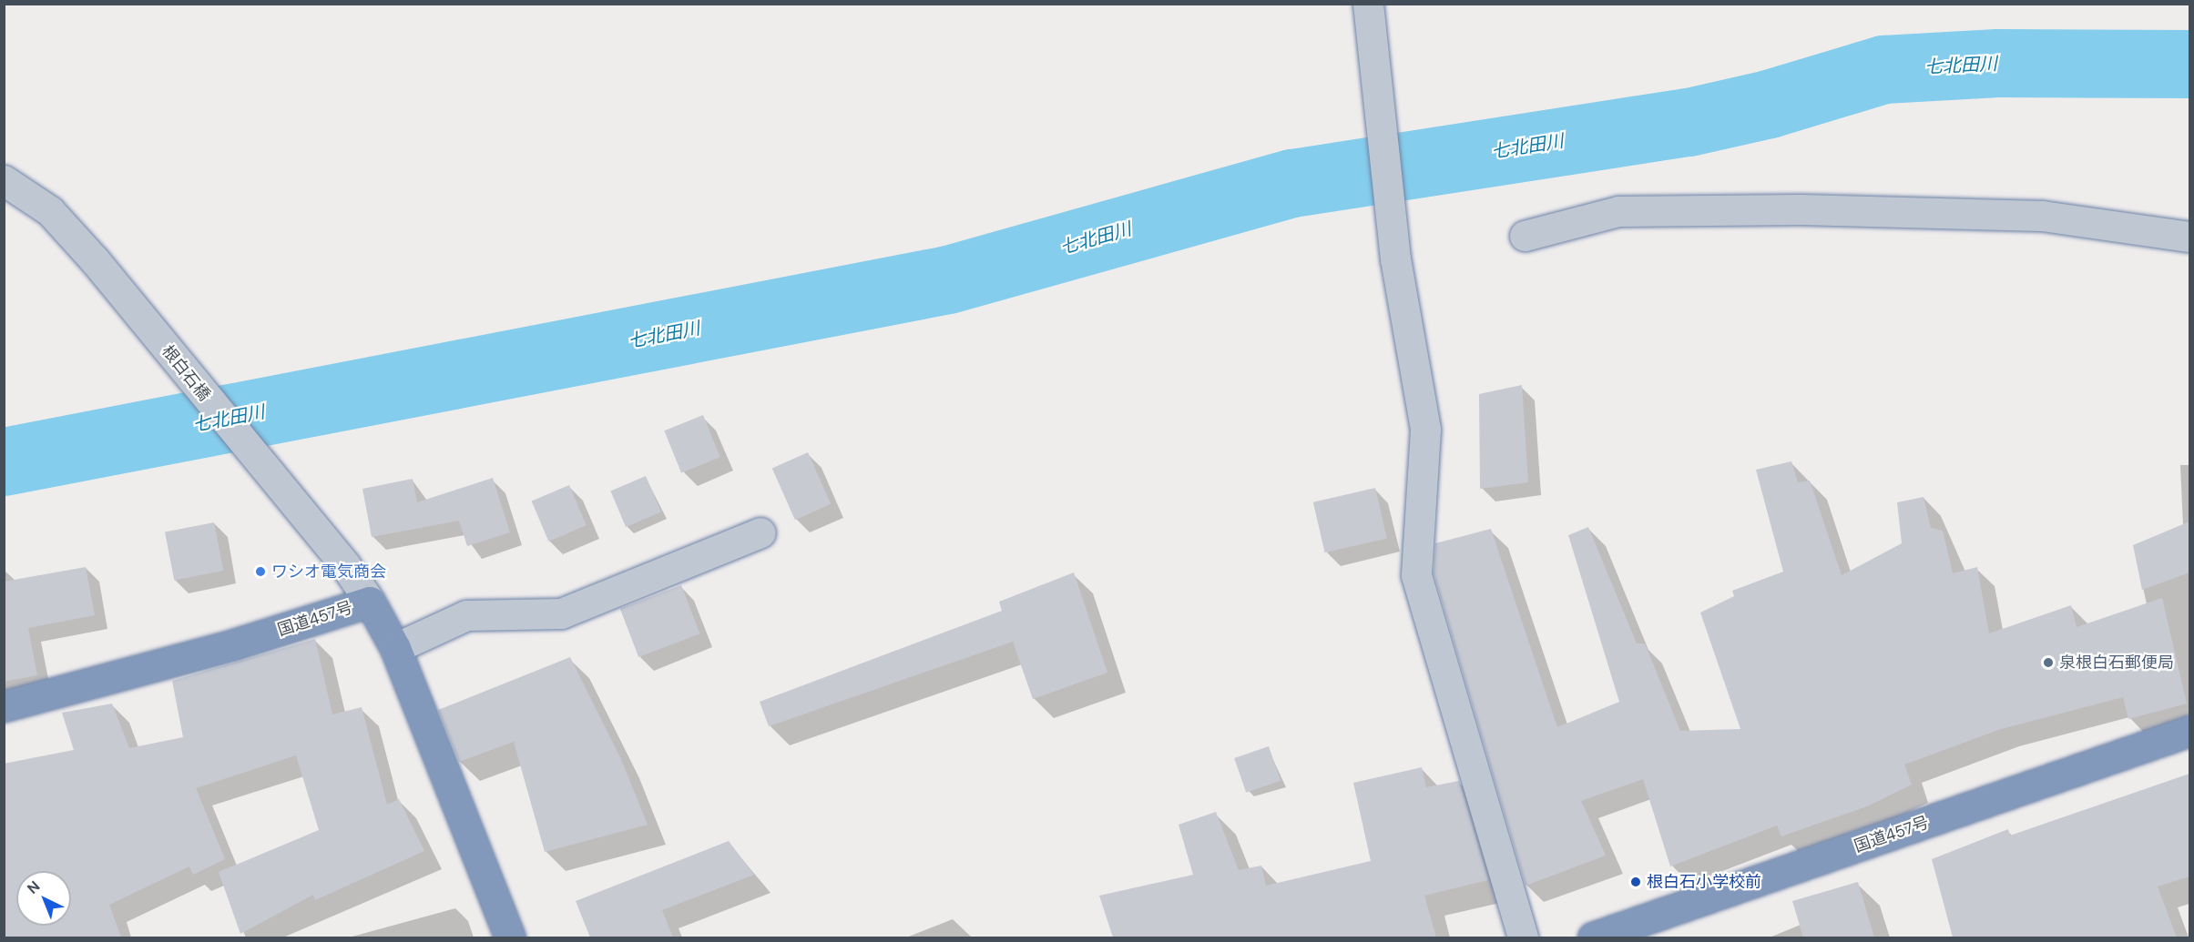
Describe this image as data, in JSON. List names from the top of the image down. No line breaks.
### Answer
{"streets":{"highway":["国道457号"],"street":["根白石橋"]},"crossings":[["根白石橋","国道457号"]],"water":["七北田川"],"places":["ワシオ電気商会","泉根白石郵便局","根白石小学校前"],"north":"top left"}
